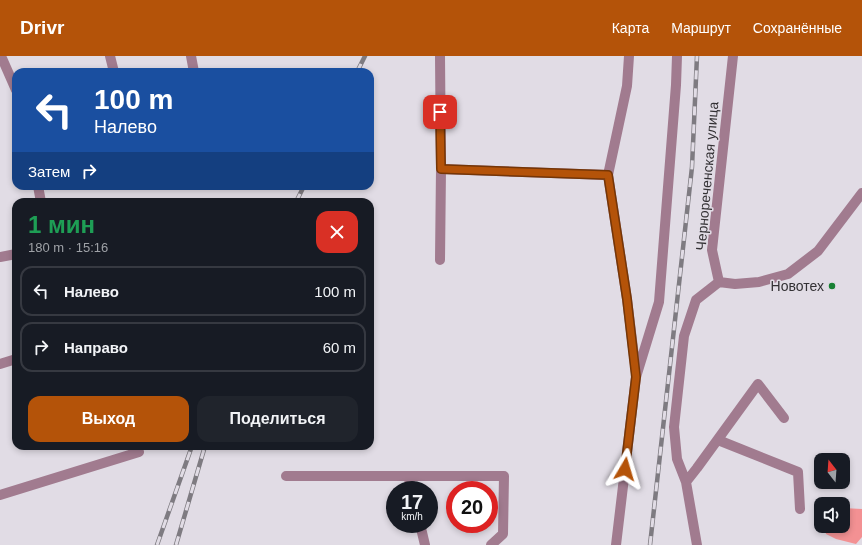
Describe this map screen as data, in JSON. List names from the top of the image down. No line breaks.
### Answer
{"streets":{"street":["Чернореченская улица"]},"places":["Новотех"],"north":"top","page":{"header":"Drivr","nav":["Карта","Маршрут","Сохранённые"],"turn":["100 m","Налево"],"then":"Затем","heading":["1 мин","180 m · 15:16"],"list":[{"name":"Налево","value":"100 m"},{"name":"Направо","value":"60 m"}],"buttons":["Выход","Поделиться"],"speed":"17 km/h","limit":"20"}}
